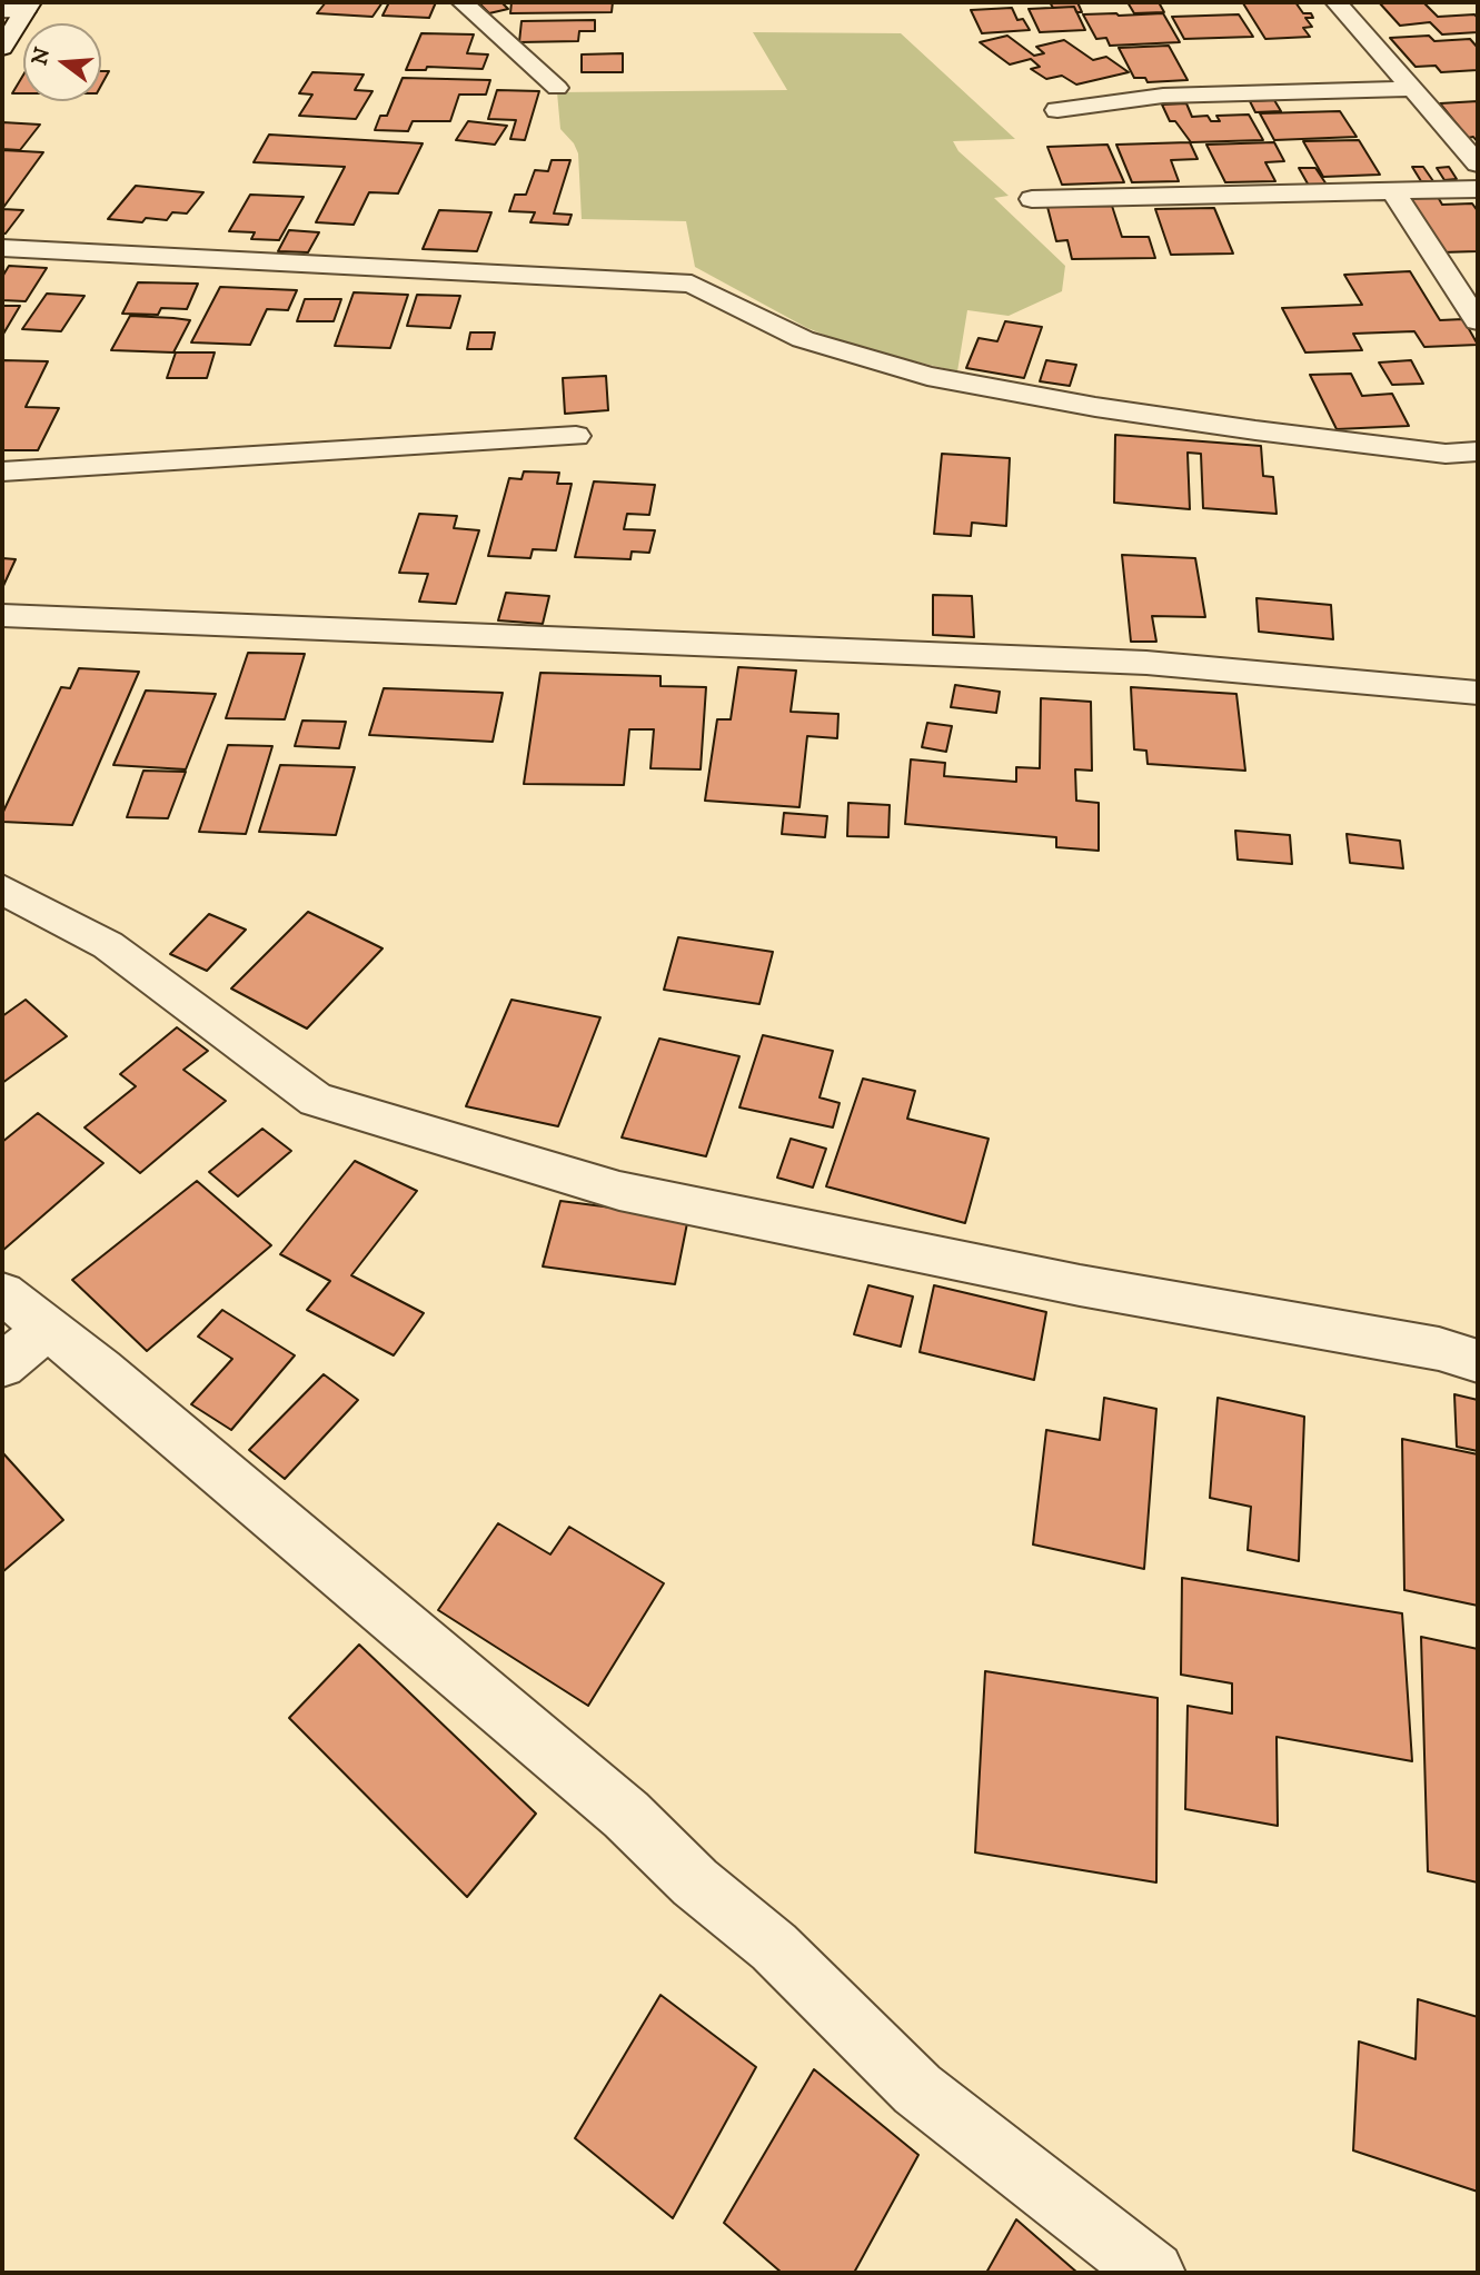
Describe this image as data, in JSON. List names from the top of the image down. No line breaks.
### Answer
{"north":"left"}
